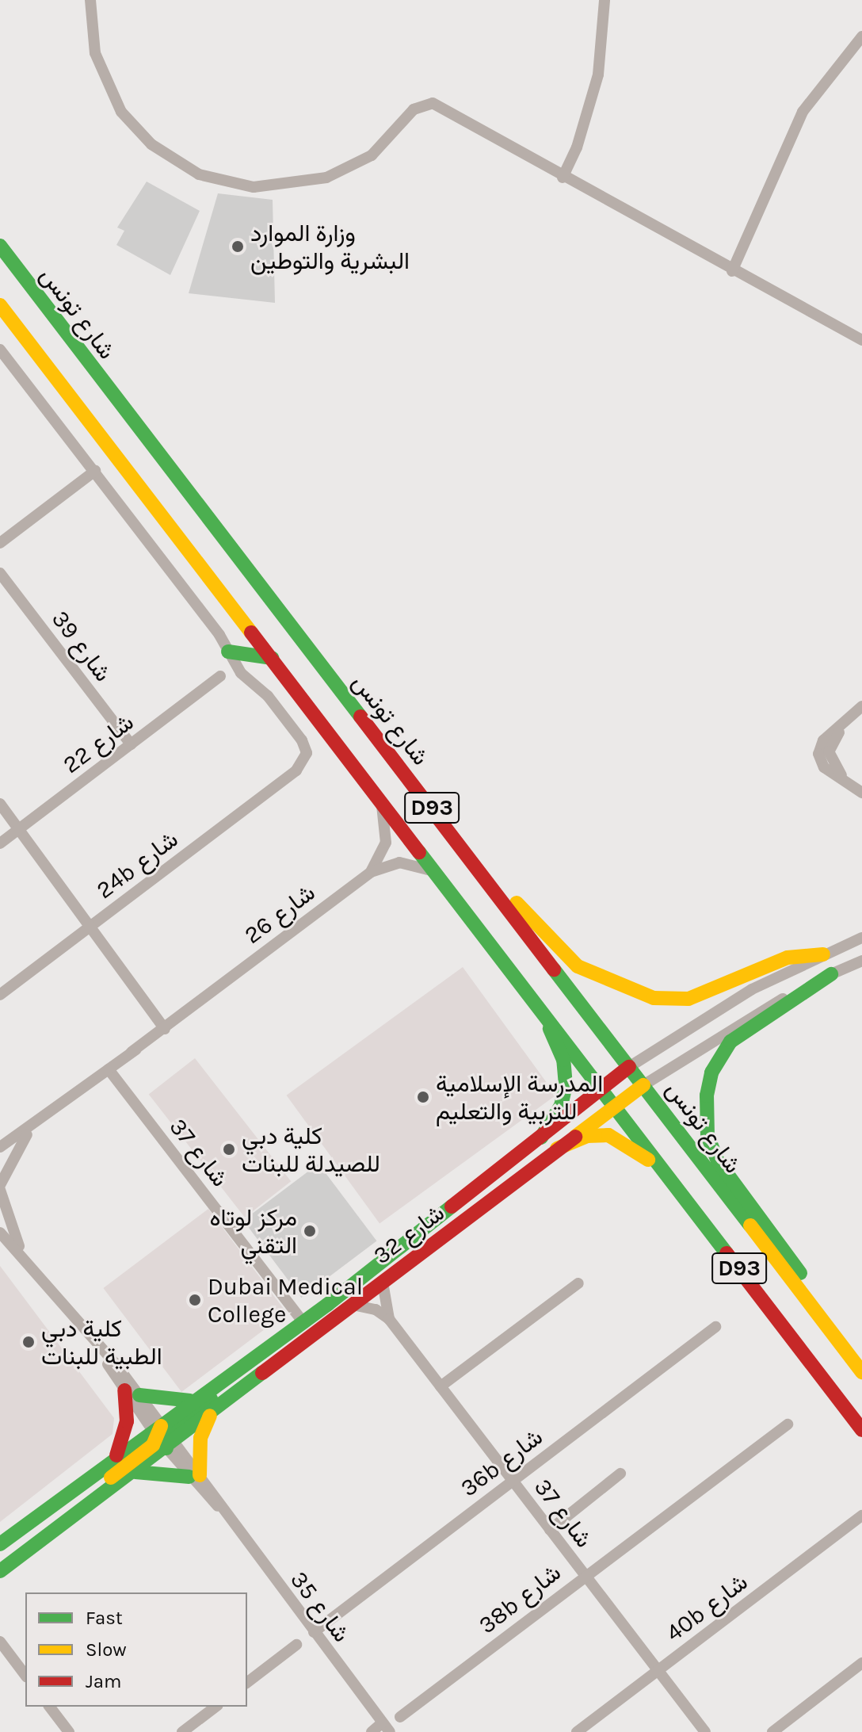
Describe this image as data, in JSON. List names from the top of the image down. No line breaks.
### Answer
{"streets":{"main road":["شارع تونس","D93","شارع 32"],"street":["شارع 39","شارع 22","24b شارع","شارع 26","شارع 37","36b شارع","38b شارع","شارع 35","40b شارع"]},"crossings":[["شارع تونس","شارع 32"],["شارع 39","شارع 22"],["D93","شارع 26"],["D93","شارع 32"],["شارع 26","شارع 37"],["شارع 37","شارع 32"],["شارع 37","36b شارع"],["شارع 37","38b شارع"],["شارع 37","40b شارع"],["شارع 32","شارع 35"],["36b شارع","شارع 35"]],"places":["وزارة الموارد البشرية والتوطين","المدرسة الإسلامية للتربية والتعليم","كلية دبي للصيدلة للبنات","مركز لوتاه التقني","Dubai Medical College","كلية دبي الطبية للبنات"],"legend":["Fast","Slow","Jam"]}
